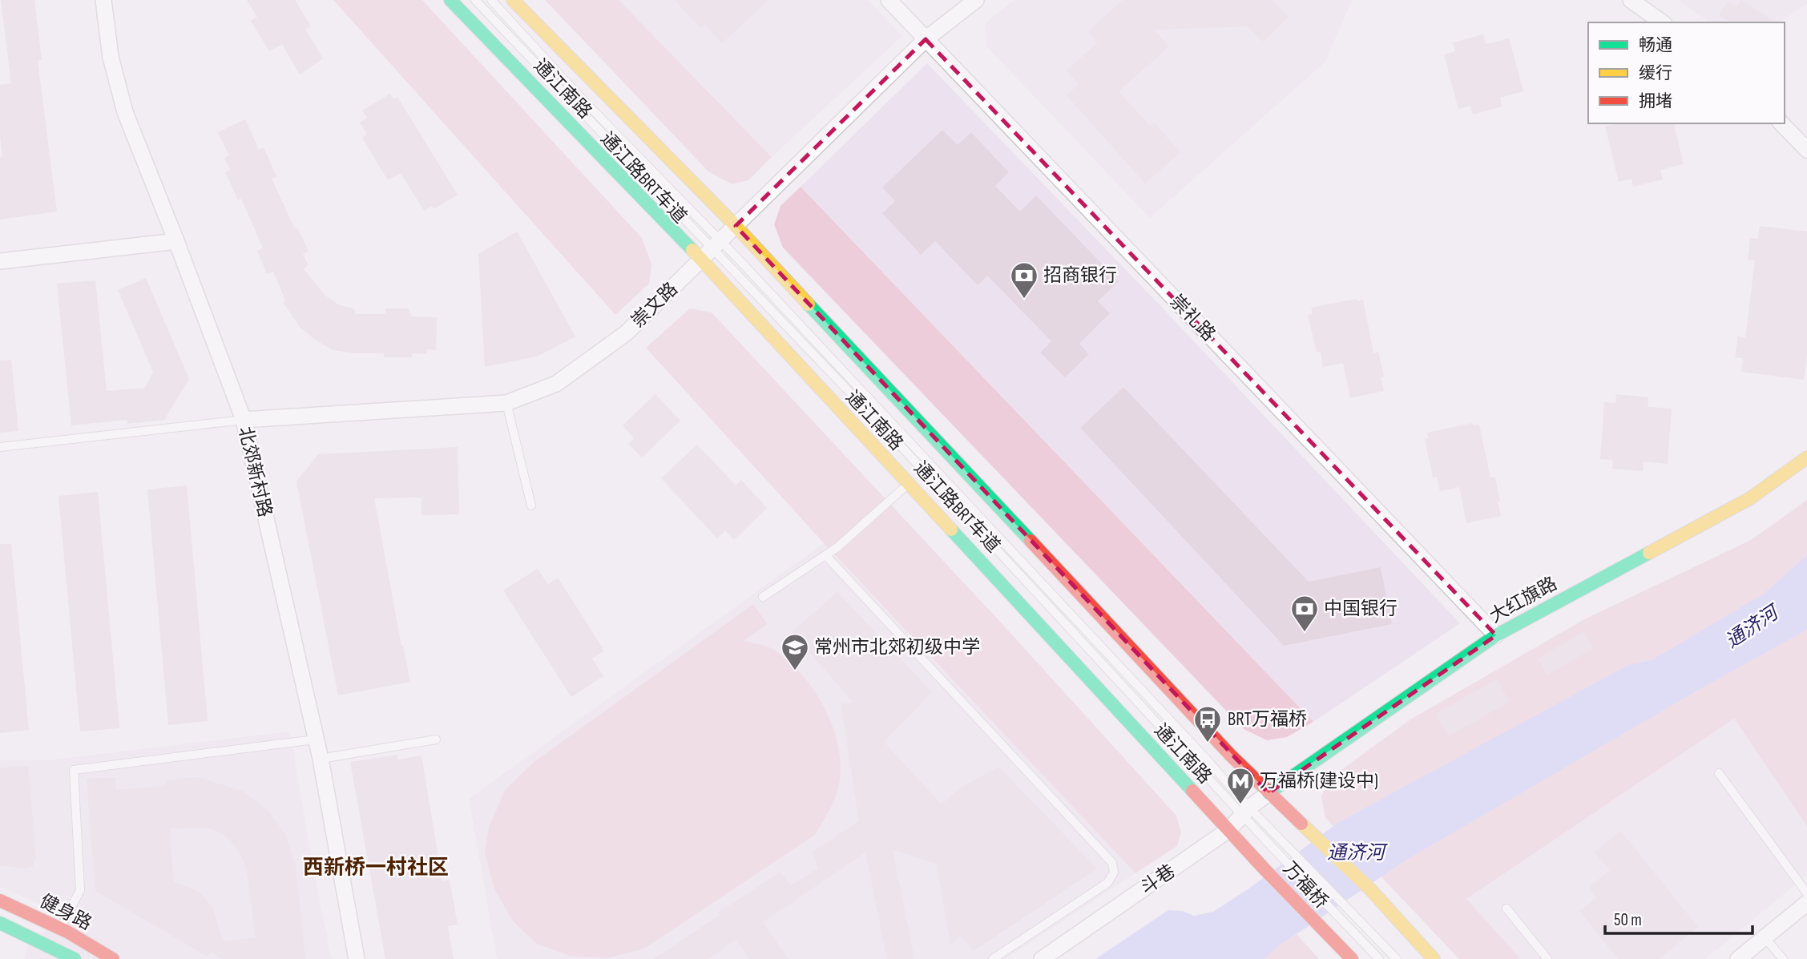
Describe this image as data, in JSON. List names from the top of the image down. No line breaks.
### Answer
{"streets":{"main road":["通江南路","大红旗路","万福桥","健身路"],"street":["崇文路","崇礼路","北郊新村路","斗巷"],"lane":["通江路BRT车道"]},"crossings":[["通江南路","通江路BRT车道"],["通江南路","崇文路"],["通江南路","大红旗路"],["通江南路","斗巷"],["通江南路","万福桥"],["通江路BRT车道","崇文路"],["通江路BRT车道","斗巷"],["通江路BRT车道","万福桥"],["崇文路","崇礼路"],["崇文路","北郊新村路"],["崇礼路","大红旗路"],["大红旗路","斗巷"]],"districts":["西新桥一村社区"],"water":["通济河"],"places":{"bank":["招商银行","中国银行"],"school or university":["常州市北郊初级中学"],"bus stop":["BRT万福桥"],"metro station":["万福桥(建设中)"]},"legend":["畅通","缓行","拥堵"],"scale_bar":"50 m"}
